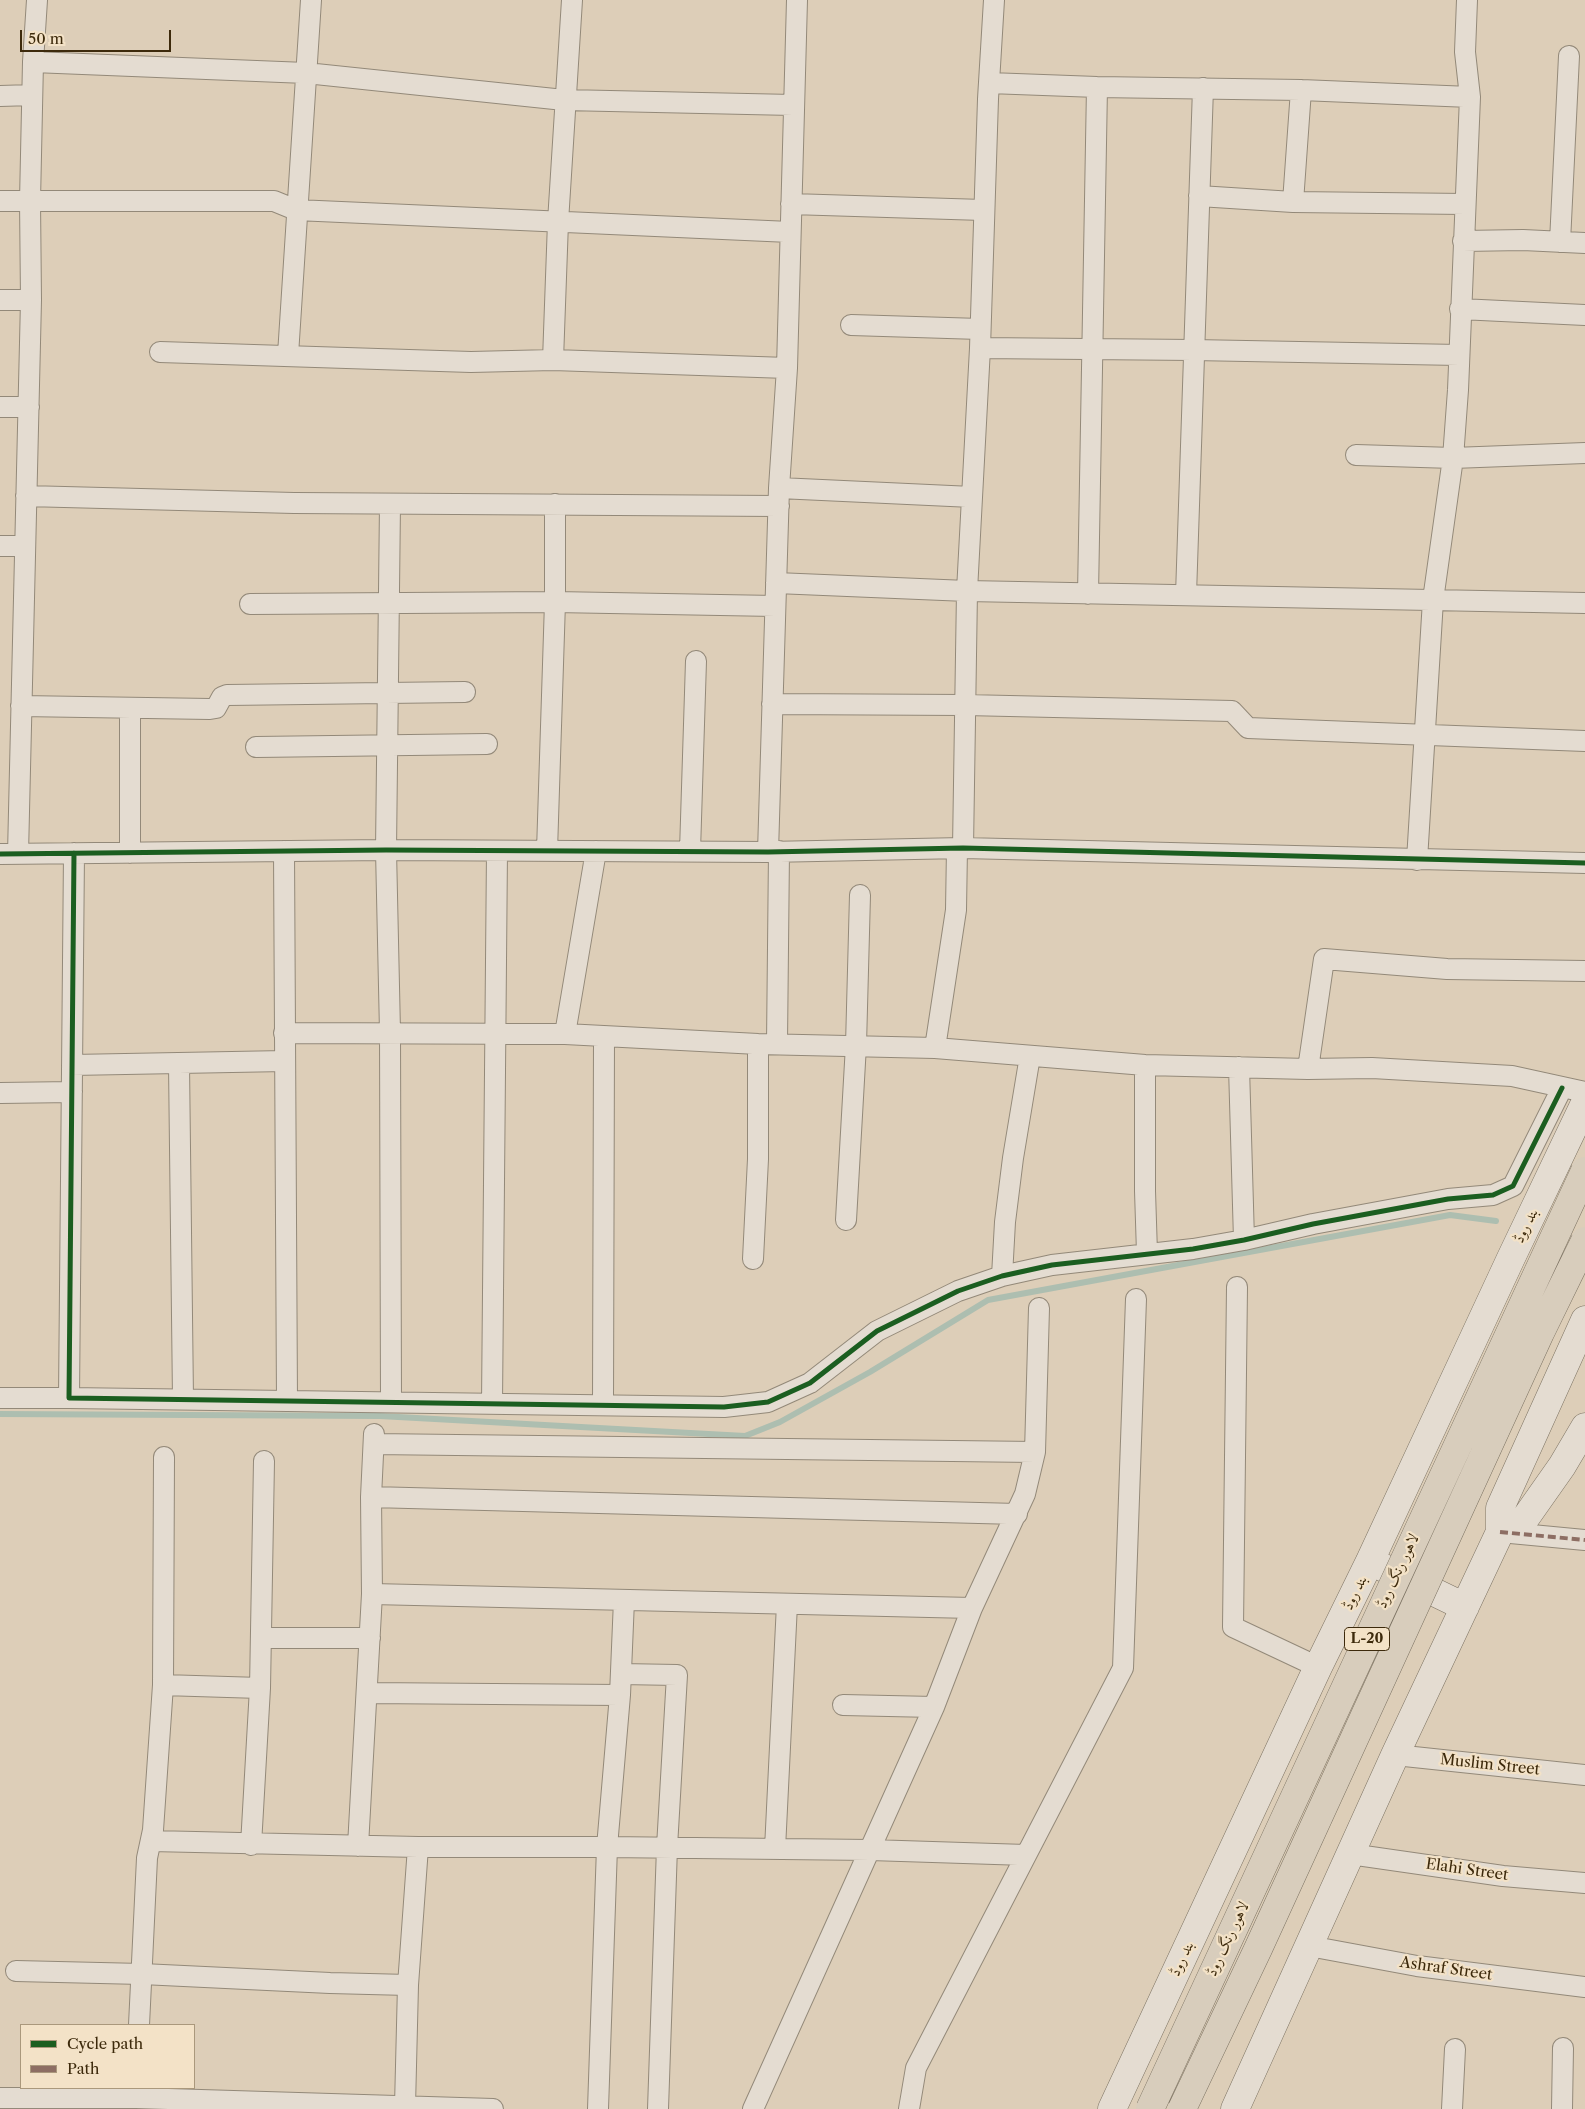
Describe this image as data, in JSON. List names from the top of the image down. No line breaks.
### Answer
{"streets":{"highway":["لاہور رنگ روڈ","L-20"],"main road":["بند روڈ"],"street":["Muslim Street","Elahi Street","Ashraf Street"]},"legend":["Cycle path","Path"],"scale_bar":"50 m"}
